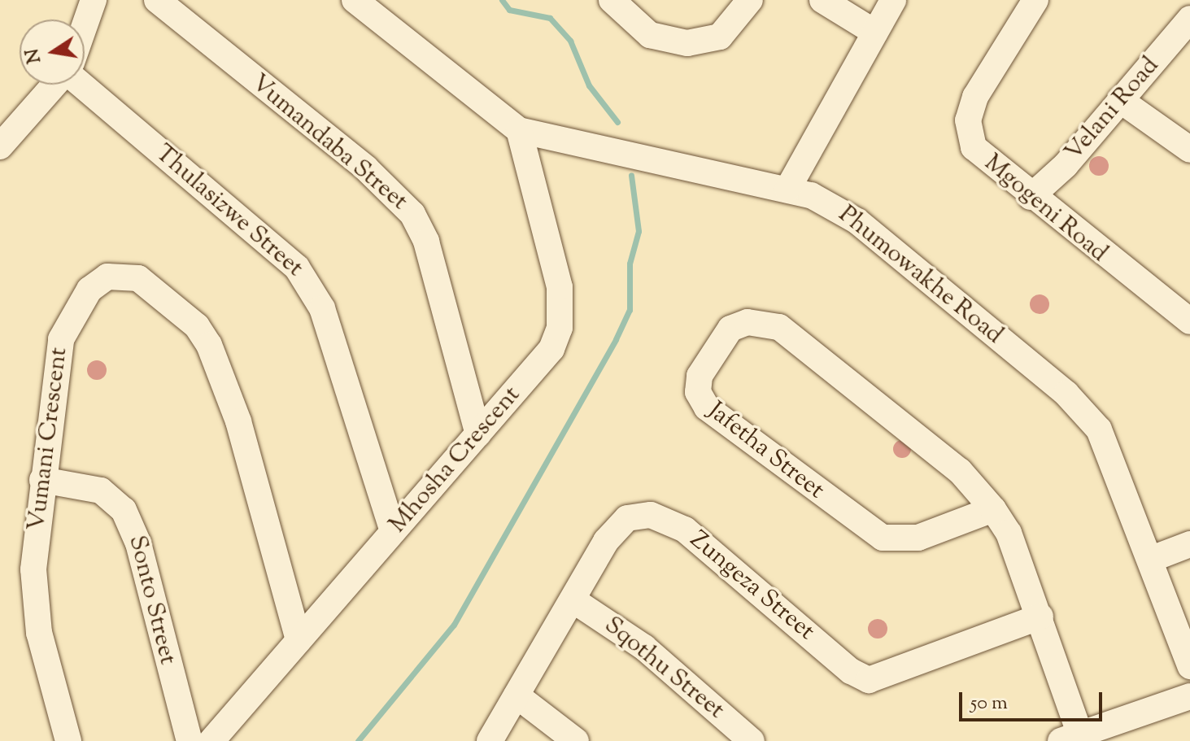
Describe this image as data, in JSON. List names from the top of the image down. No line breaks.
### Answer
{"streets":{"street":["Velani Road","Vumandaba Street","Mgogeni Road","Thulasizwe Street","Phumowakhe Road","Vumani Crescent","Jafetha Street","Mhosha Crescent","Zungeza Street","Sonto Street","Sqothu Street"]},"crossings":[["Velani Road","Mgogeni Road"],["Vumandaba Street","Mhosha Crescent"],["Thulasizwe Street","Mhosha Crescent"],["Phumowakhe Road","Mhosha Crescent"],["Vumani Crescent","Mhosha Crescent"],["Vumani Crescent","Sonto Street"],["Jafetha Street","Zungeza Street"],["Zungeza Street","Sqothu Street"]],"scale_bar":"50 m","north":"left"}
